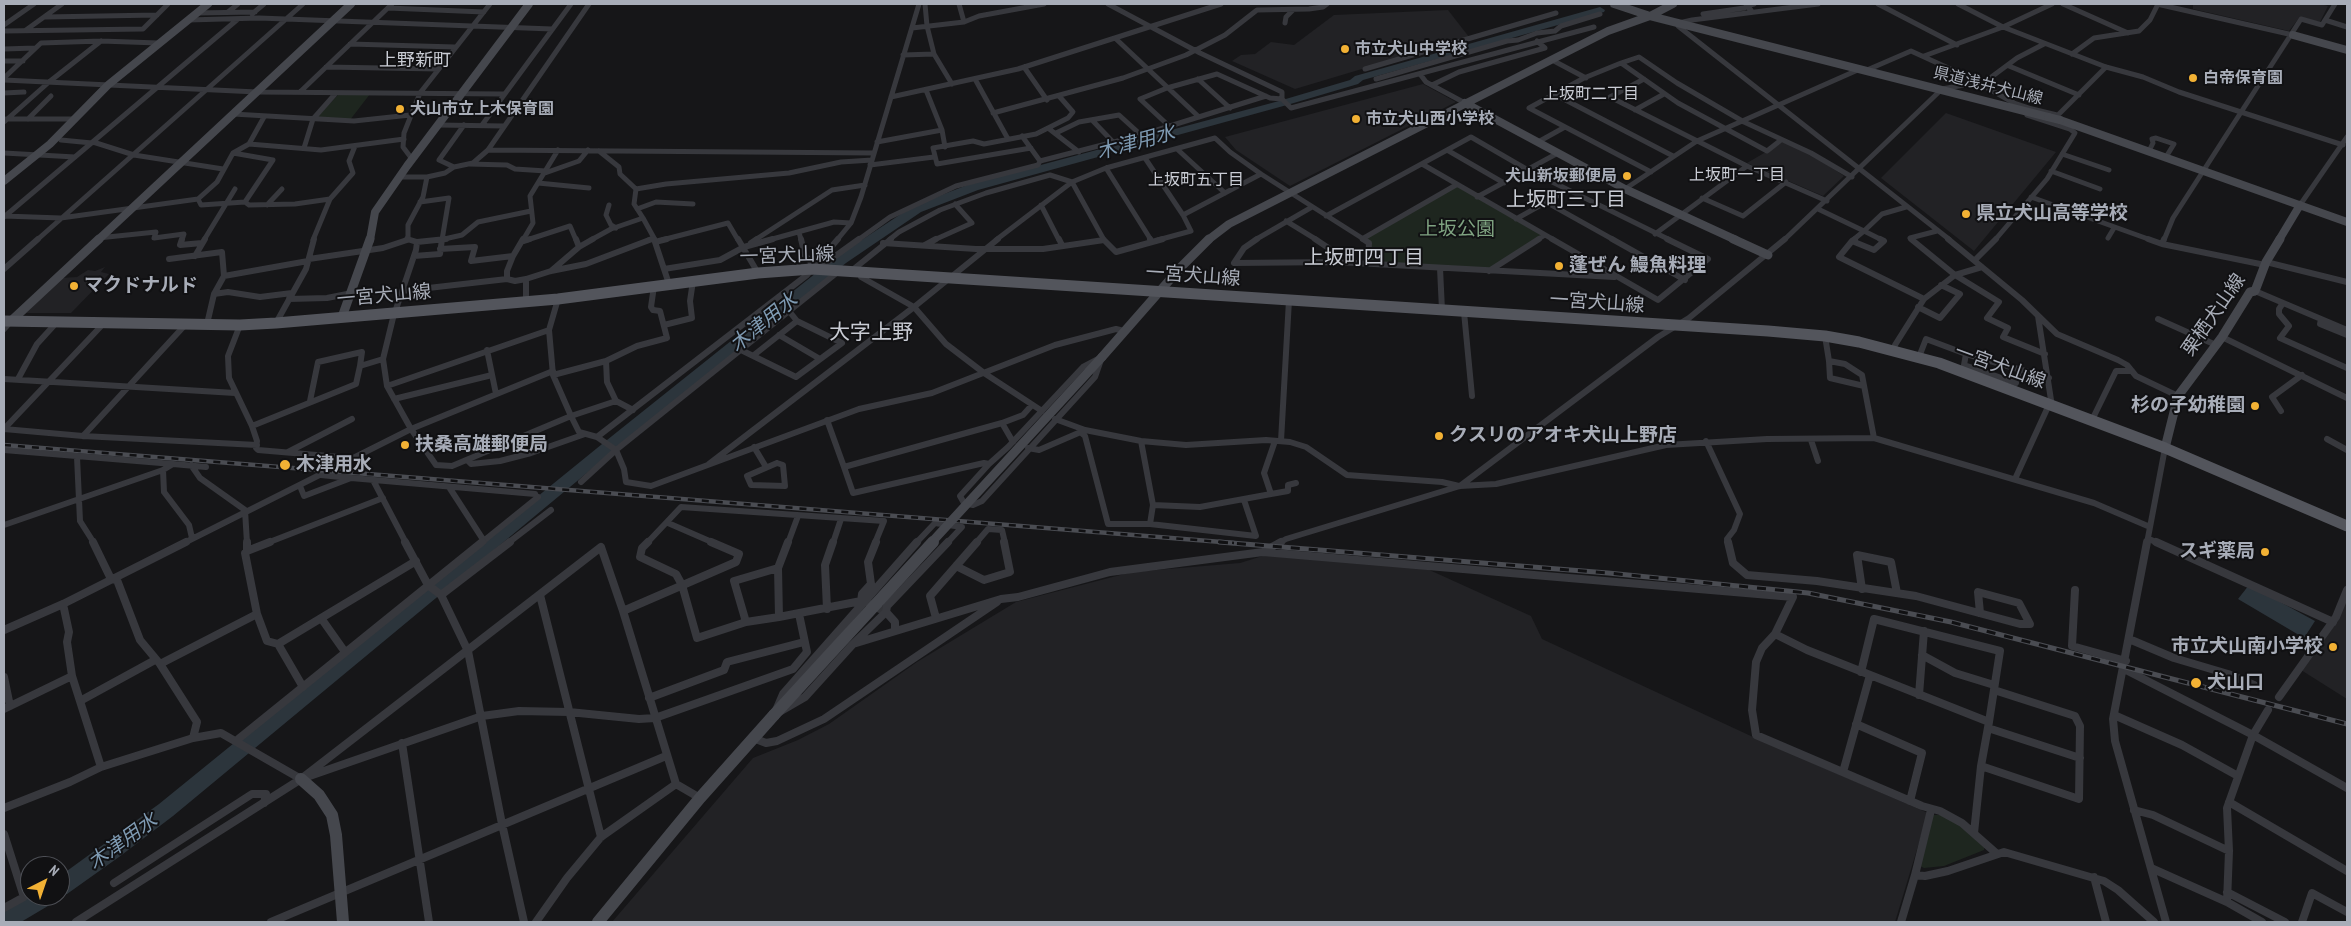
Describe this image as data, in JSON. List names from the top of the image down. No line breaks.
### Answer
{"streets":{"main road":["一宮犬山線"],"street":["県道浅井犬山線","栗栖犬山線"]},"crossings":[["県道浅井犬山線","栗栖犬山線"],["一宮犬山線","栗栖犬山線"]],"districts":["上野新町","上坂町二丁目","上坂町一丁目","上坂町五丁目","上坂町三丁目","上坂町四丁目","大字上野"],"water":["木津用水"],"parks":["上坂公園"],"places":["市立犬山中学校","白帝保育園","犬山市立上木保育園","市立犬山西小学校","犬山新坂郵便局","県立犬山高等学校","蓬ぜん 鰻魚料理","マクドナルド","杉の子幼稚園","クスリのアオキ犬山上野店","扶桑高雄郵便局","木津用水","スギ薬局","市立犬山南小学校","犬山口"],"north":"top right"}
